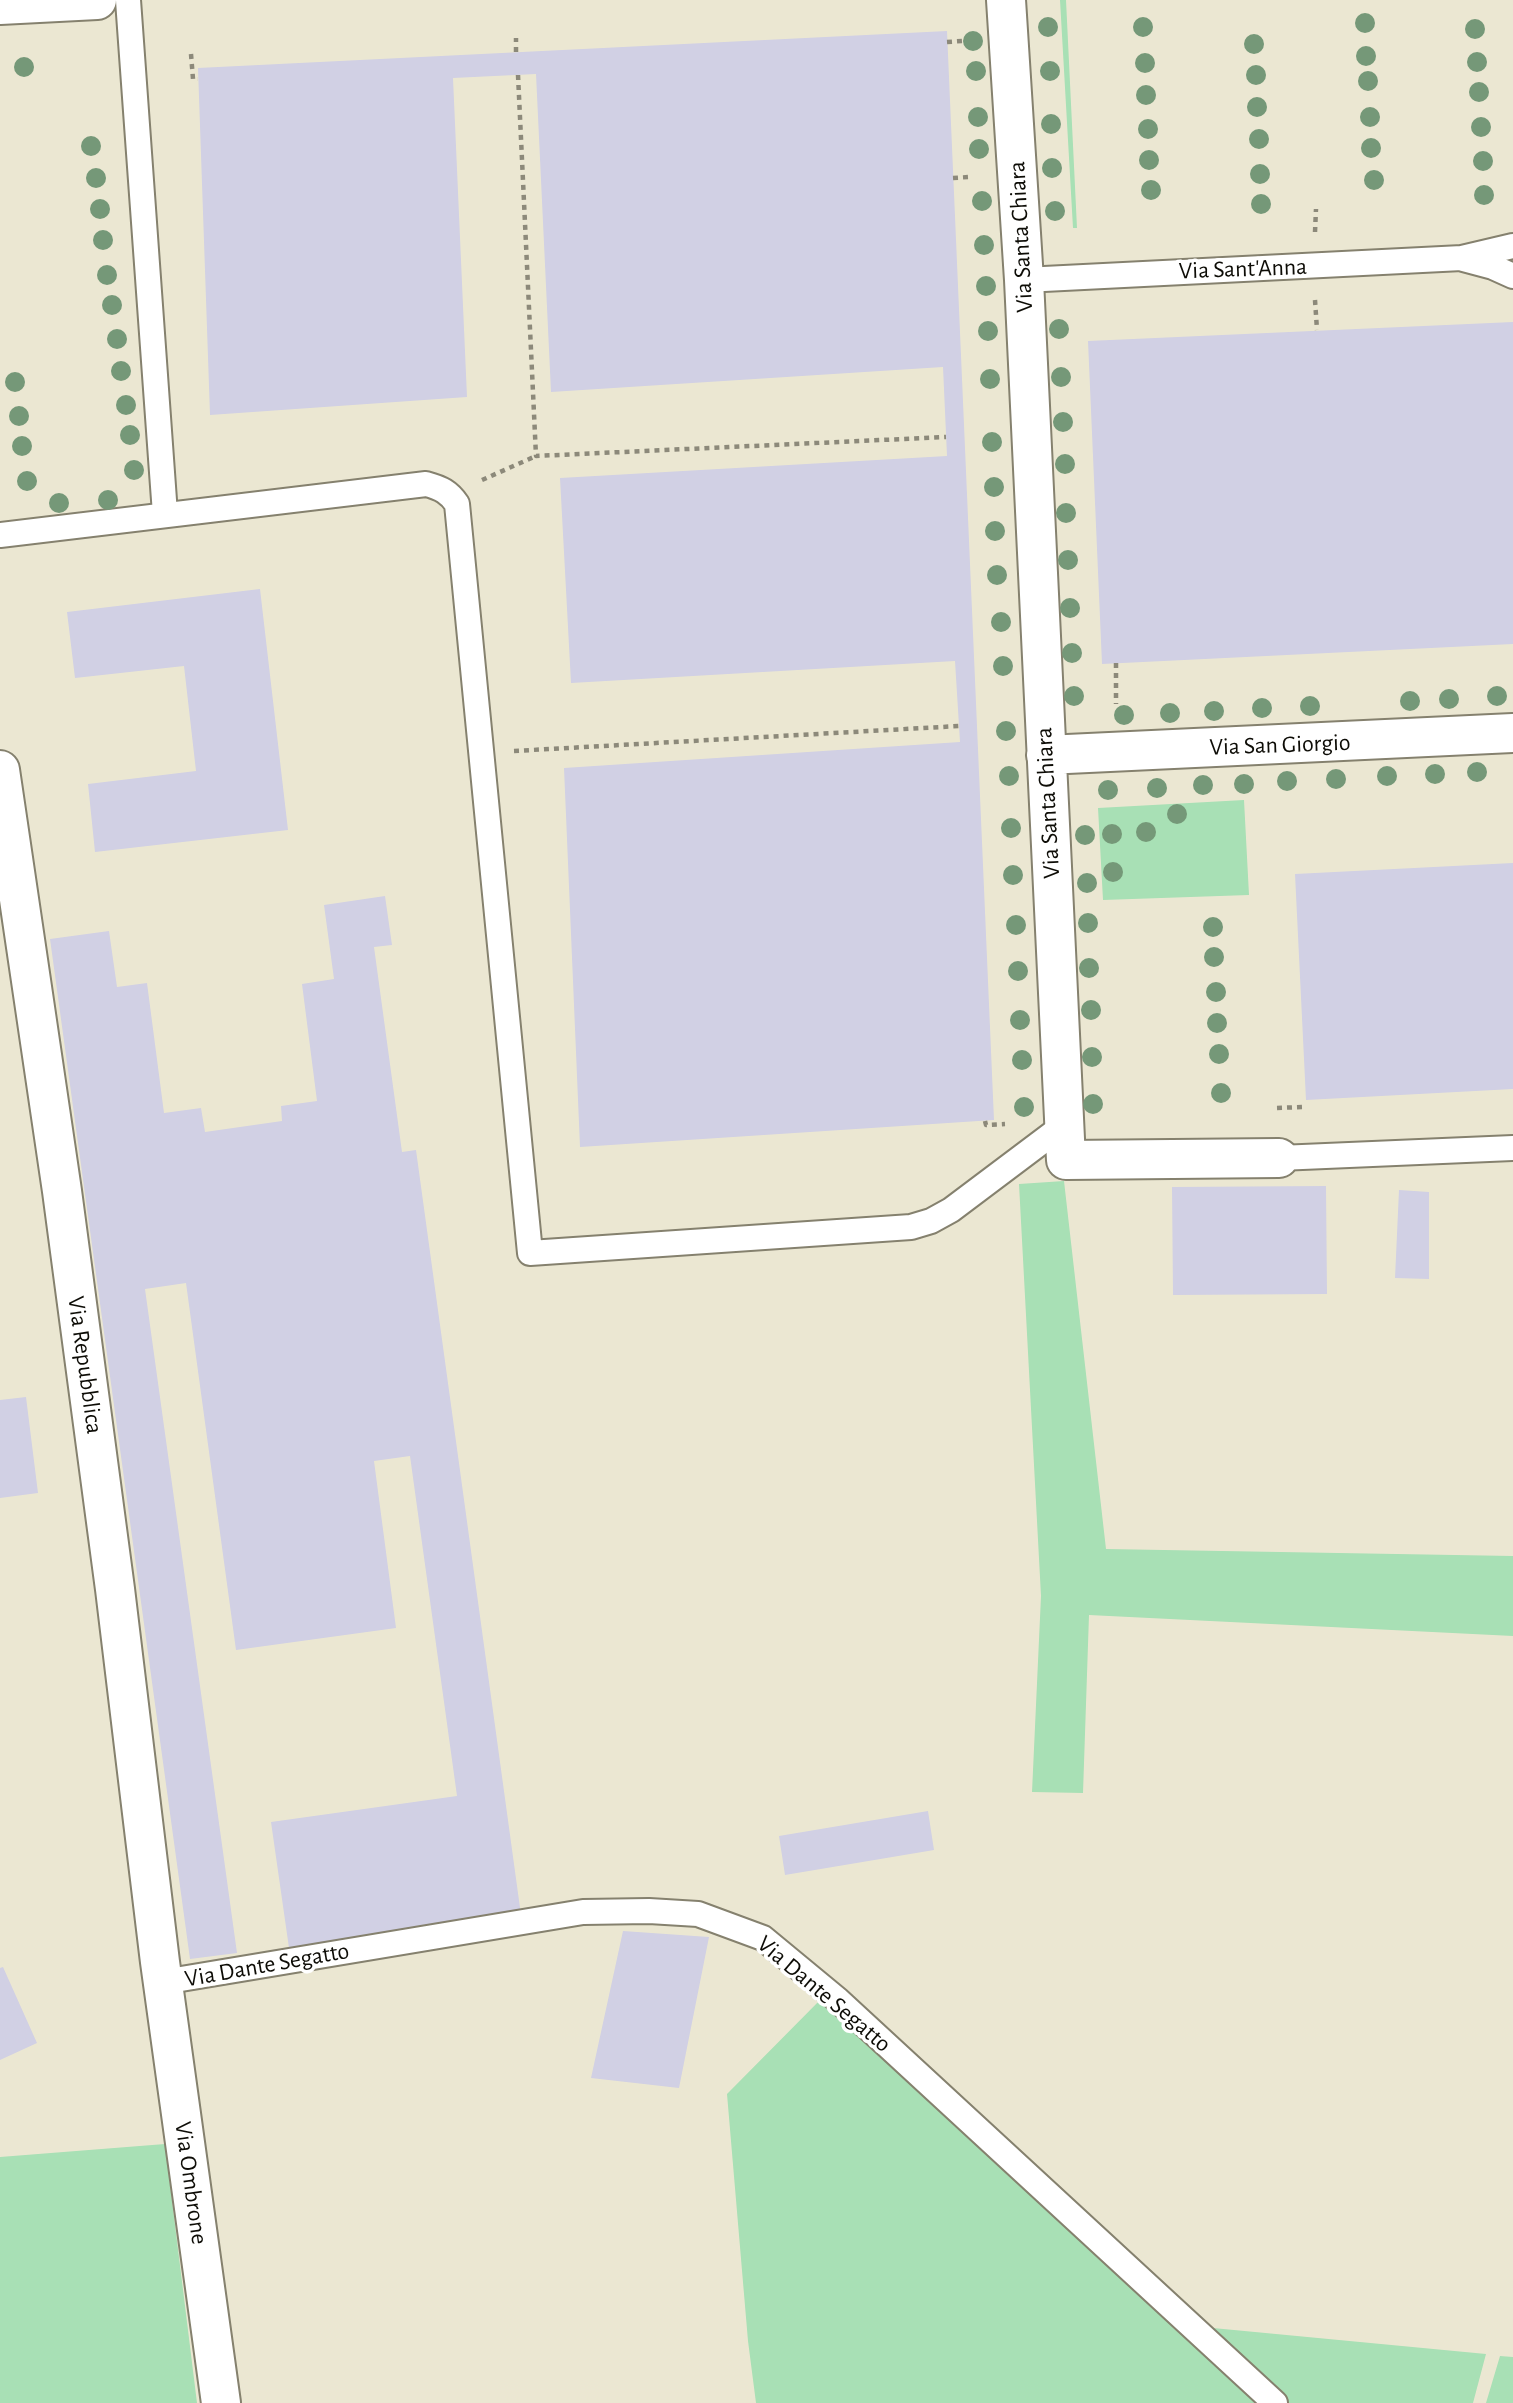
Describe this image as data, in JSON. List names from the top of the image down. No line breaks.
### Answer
{"streets":{"street":["Via Santa Chiara","Via San Giorgio","Via Repubblica","Via Ombrone"],"lane":["Via Sant'Anna","Via Dante Segatto"]},"crossings":[["Via Santa Chiara","Via Sant'Anna"],["Via Santa Chiara","Via San Giorgio"],["Via Repubblica","Via Dante Segatto"],["Via Repubblica","Via Ombrone"],["Via Dante Segatto","Via Ombrone"]]}
